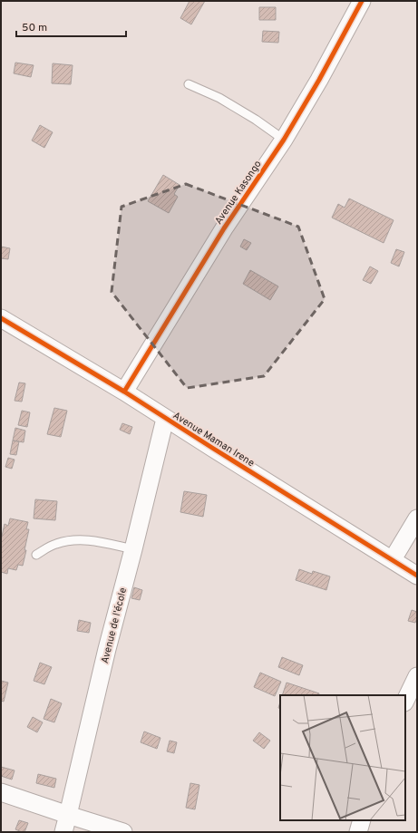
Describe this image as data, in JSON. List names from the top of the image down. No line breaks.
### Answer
{"streets":{"street":["Avenue Kasongo","Avenue Maman Irene","Avenue de l'école"]},"crossings":[["Avenue Kasongo","Avenue Maman Irene"],["Avenue Maman Irene","Avenue de l'école"]],"scale_bar":"50 m"}
